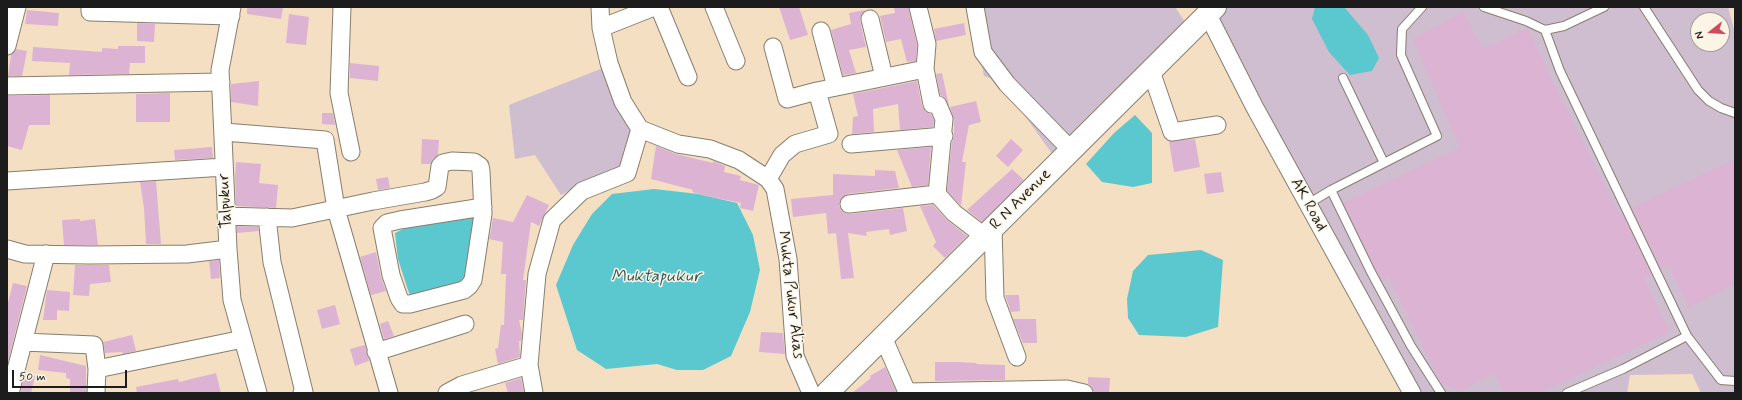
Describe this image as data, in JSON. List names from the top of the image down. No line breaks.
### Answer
{"streets":{"main road":["R N Avenue"],"street":["Talpukur","AK Road","Mukta Pukur Alias"]},"crossings":[["R N Avenue","AK Road"],["R N Avenue","Mukta Pukur Alias"]],"water":["Muktapukur"],"scale_bar":"50 m","north":"left"}
